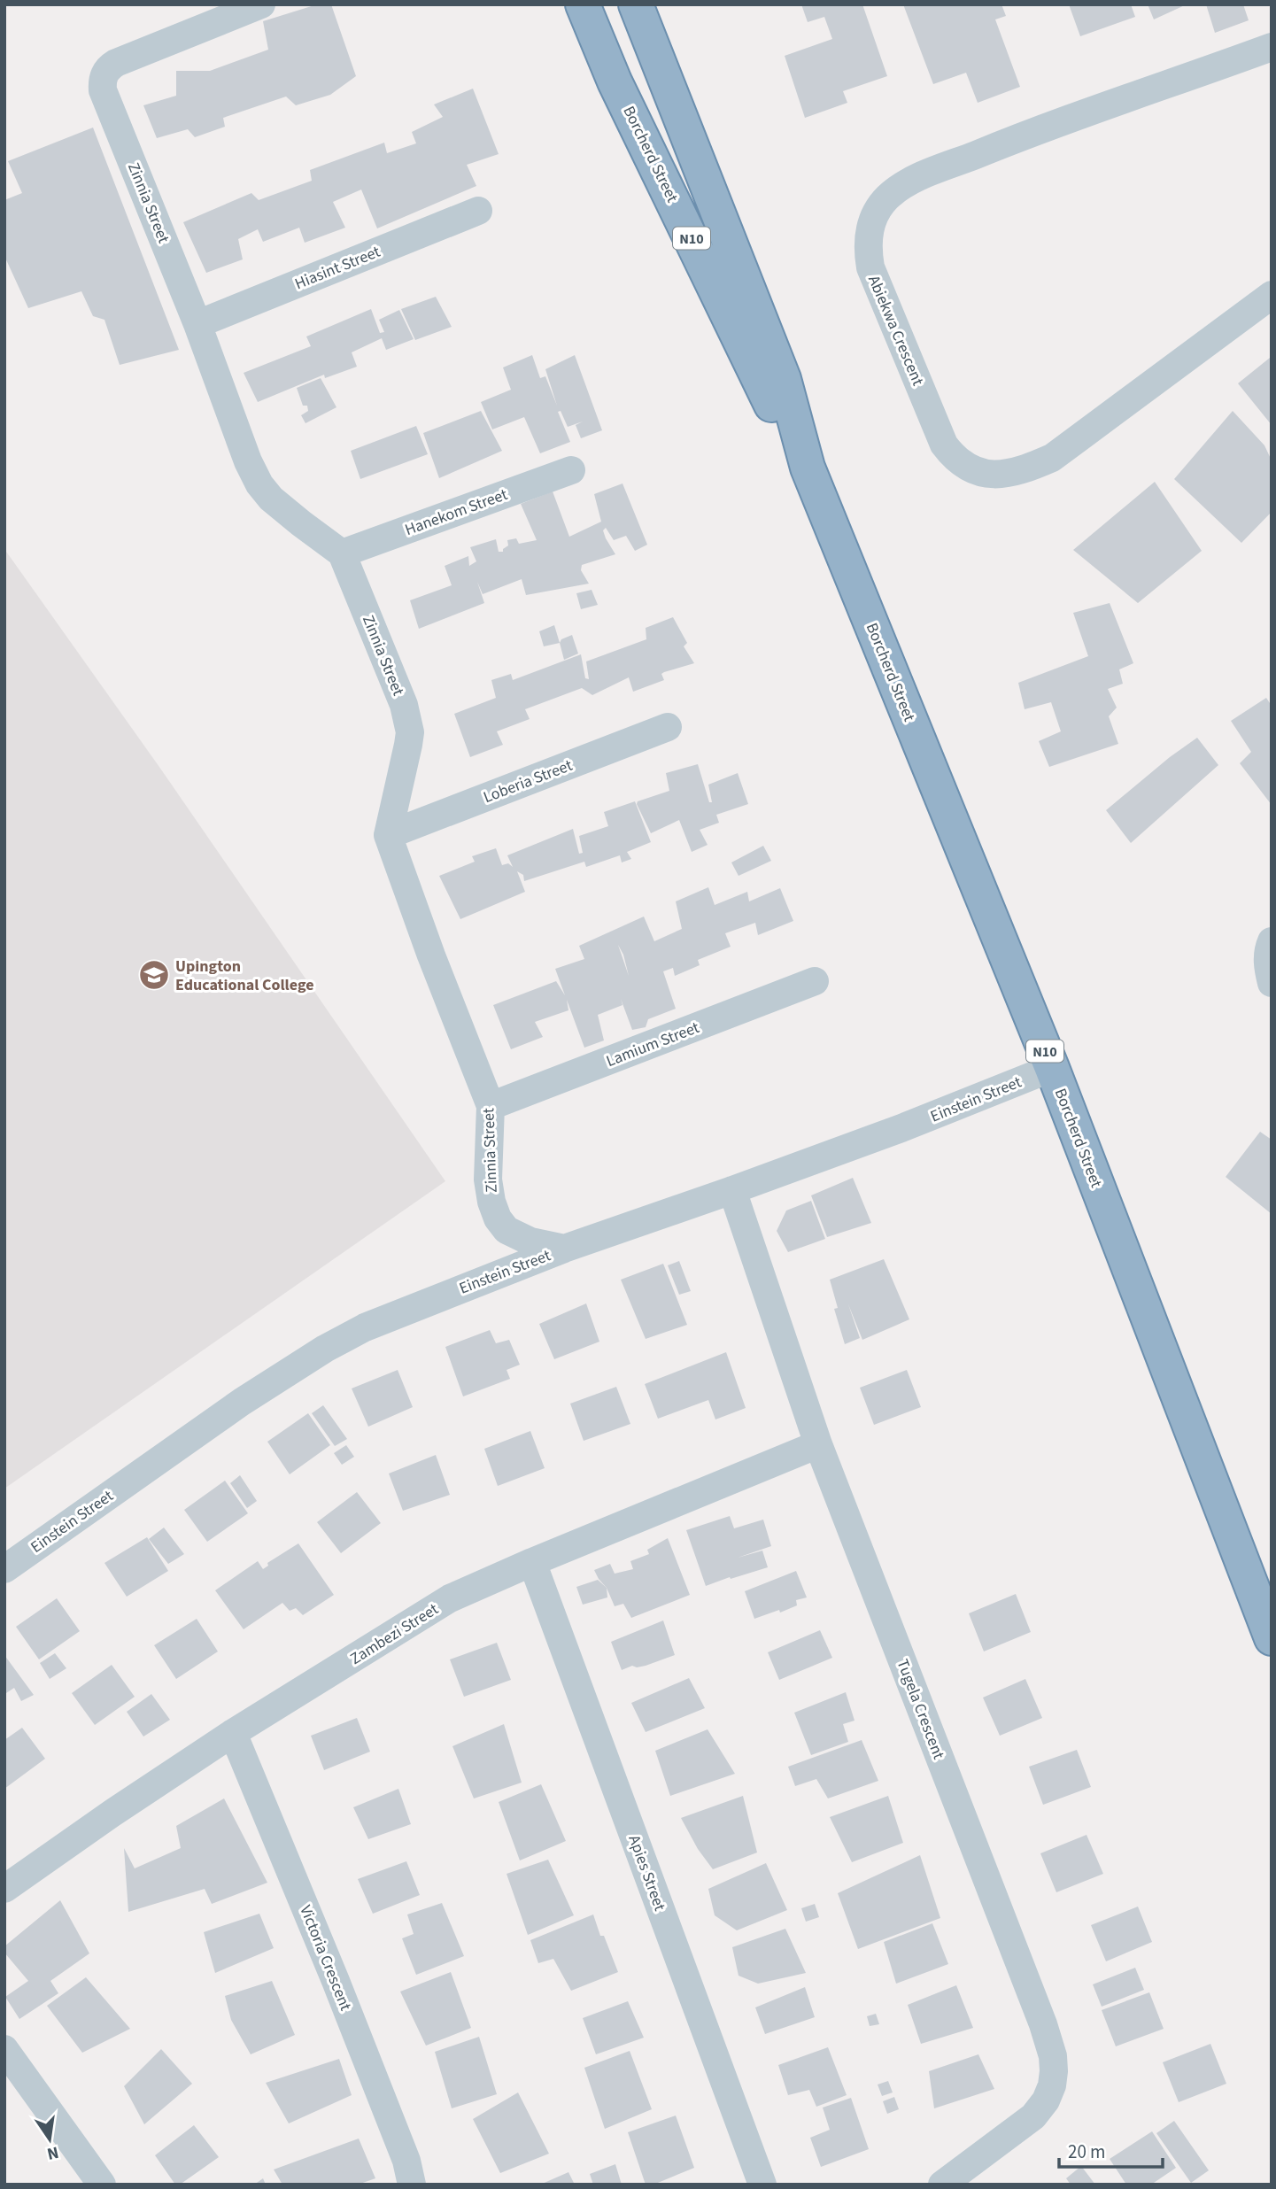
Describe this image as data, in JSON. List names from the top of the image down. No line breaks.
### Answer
{"streets":{"highway":["Borcherd Street","N10"],"street":["Zinnia Street","Hiasint Street","Abiekwa Crescent","Hanekom Street","Loberia Street","Lamium Street","Einstein Street","Zambezi Street","Tugela Crescent","Apies Street","Victoria Crescent"]},"crossings":[["Borcherd Street","Einstein Street"],["Zinnia Street","Hiasint Street"],["Zinnia Street","Hanekom Street"],["Zinnia Street","Loberia Street"],["Zinnia Street","Lamium Street"],["Zinnia Street","Einstein Street"],["Einstein Street","Tugela Crescent"],["Zambezi Street","Tugela Crescent"],["Zambezi Street","Apies Street"],["Zambezi Street","Victoria Crescent"]],"places":{"school or university":["Upington Educational College"]},"scale_bar":"20 m","north":"bottom"}
